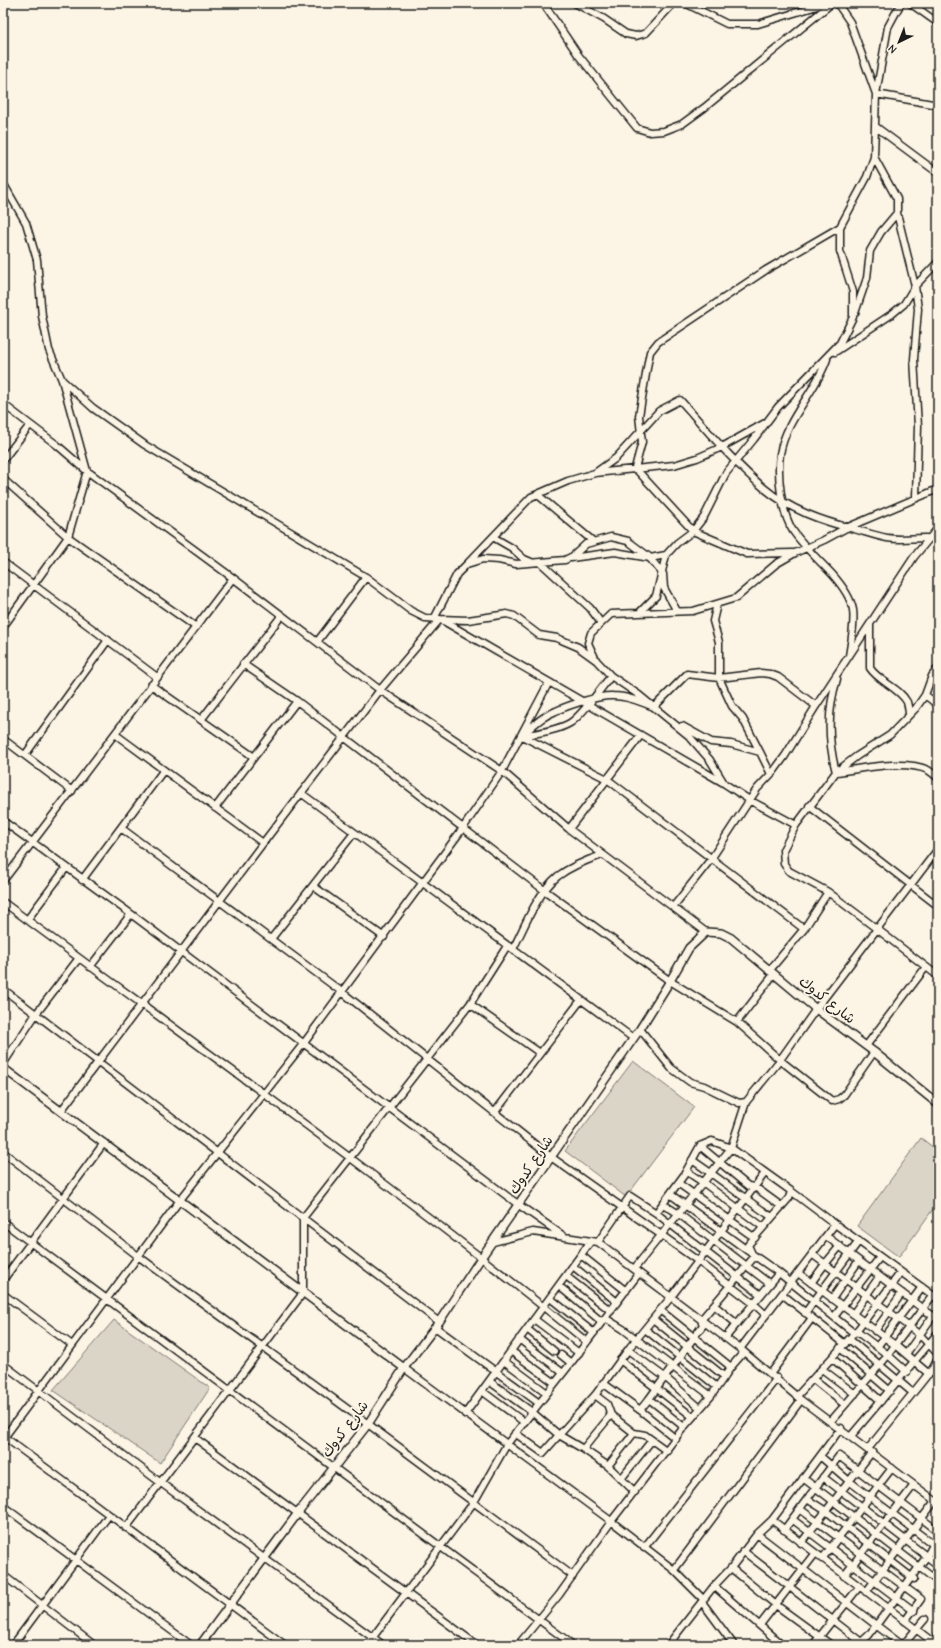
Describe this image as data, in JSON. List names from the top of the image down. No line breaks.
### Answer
{"streets":{"street":["شارع كدوك"]},"north":"bottom left"}
